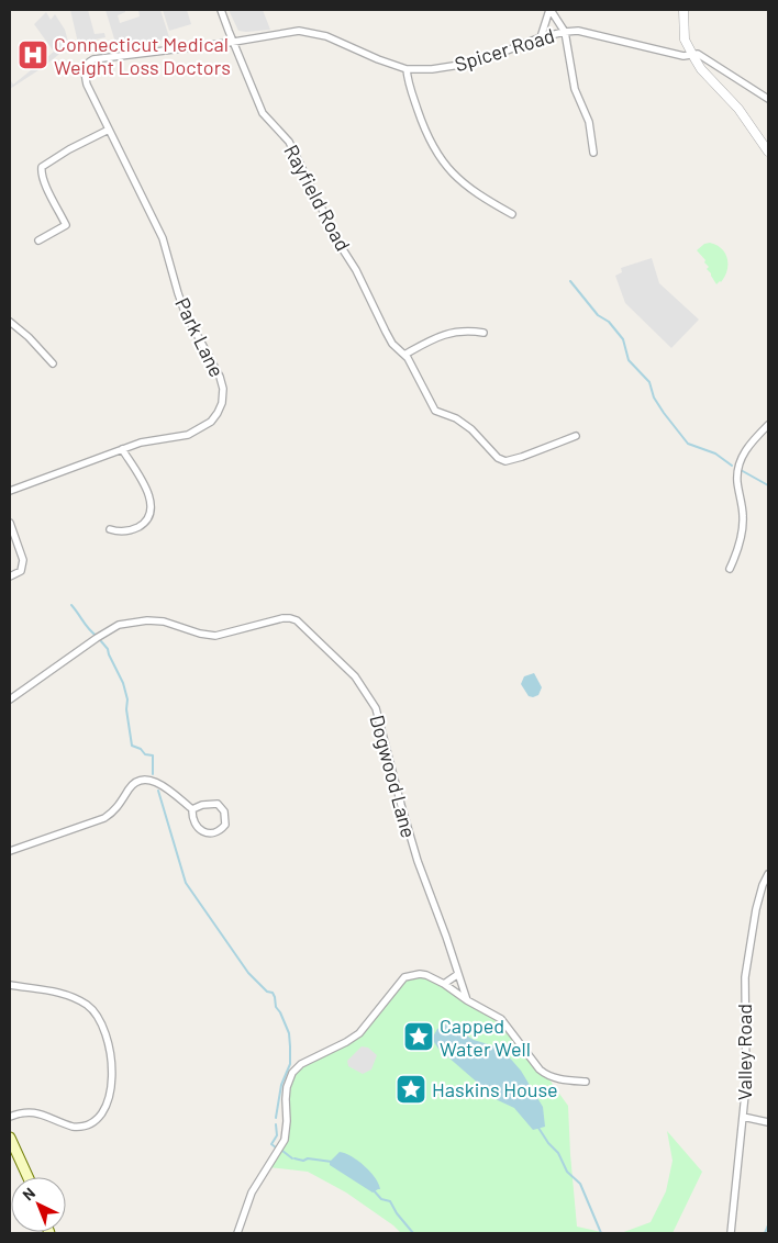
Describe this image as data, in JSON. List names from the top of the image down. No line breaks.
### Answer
{"streets":{"street":["Spicer Road","Rayfield Road","Park Lane","Dogwood Lane","Valley Road"]},"crossings":[["Spicer Road","Rayfield Road"],["Spicer Road","Park Lane"]],"places":{"hospital":["Connecticut Medical Weight Loss Doctors"],"place":["Capped Water Well","Haskins House"]},"north":"top left"}
